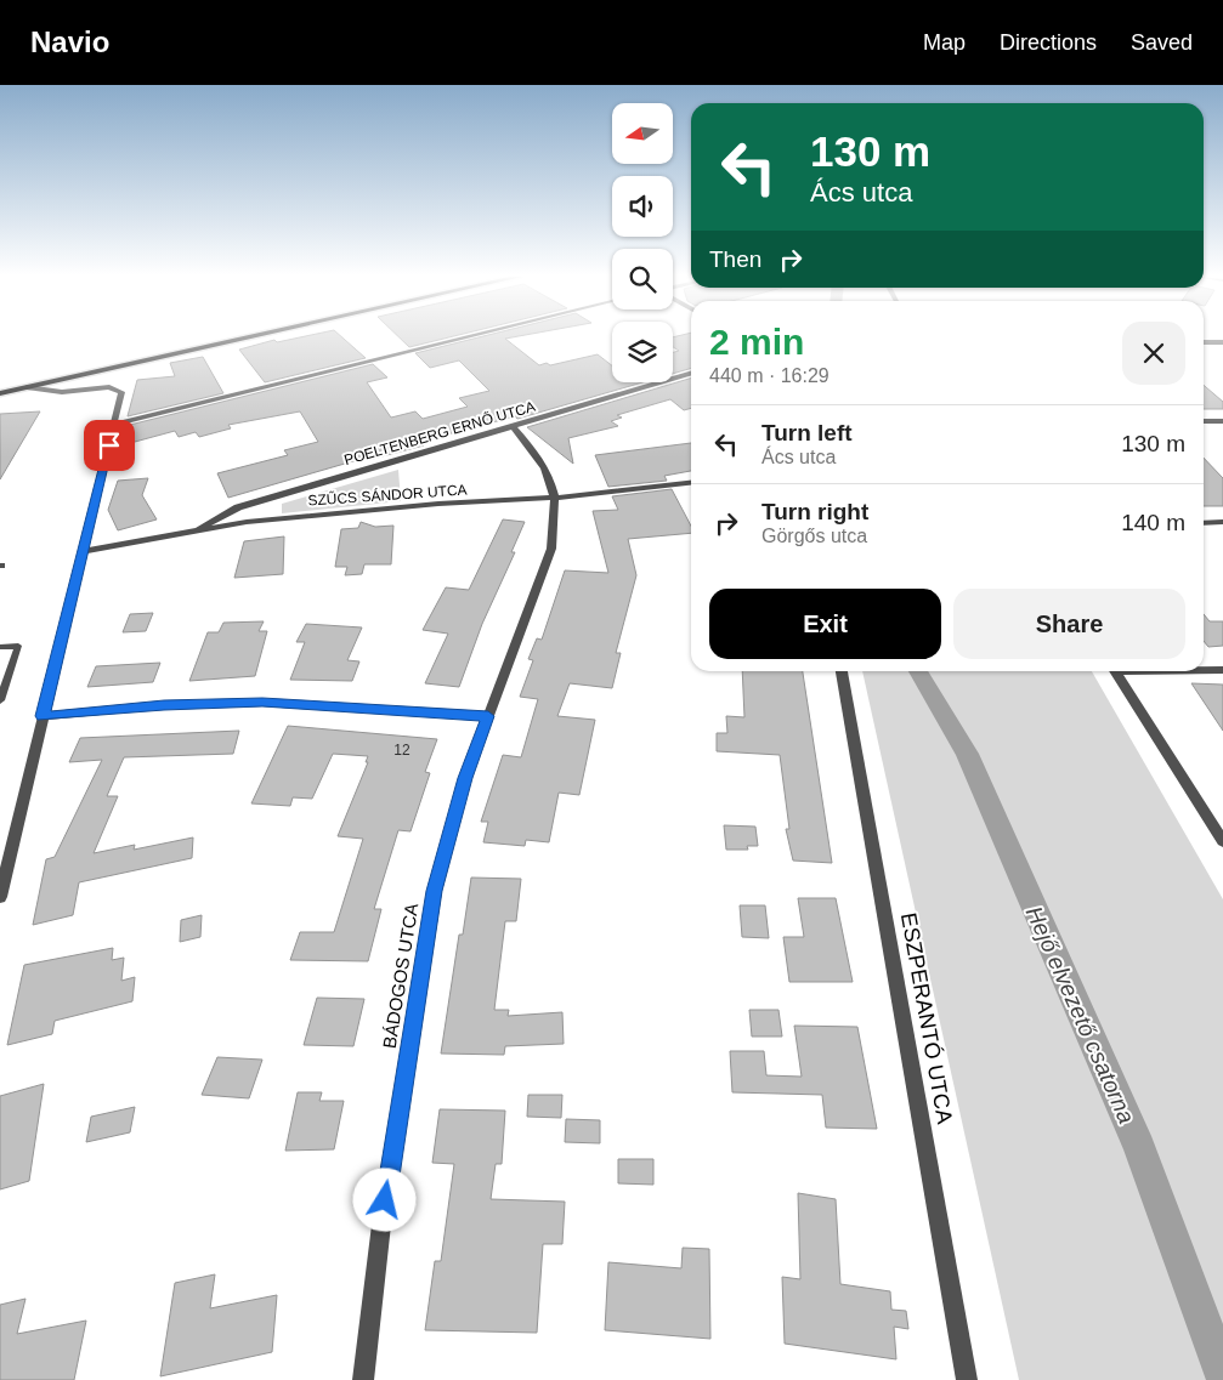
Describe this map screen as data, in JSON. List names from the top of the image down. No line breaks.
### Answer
{"streets":{"street":["POELTENBERG ERNŐ UTCA","SZŰCS SÁNDOR UTCA","BÁDOGOS UTCA","ESZPERANTÓ UTCA"]},"crossings":[["POELTENBERG ERNŐ UTCA","SZŰCS SÁNDOR UTCA"],["POELTENBERG ERNŐ UTCA","BÁDOGOS UTCA"],["SZŰCS SÁNDOR UTCA","BÁDOGOS UTCA"]],"water":["Hejő elvezető csatorna"],"house_numbers":["12"],"north":"left","page":{"header":"Navio","nav":["Map","Directions","Saved"],"turn":["130 m","Ács utca"],"then":"Then","heading":["2 min","440 m · 16:29"],"list":[{"name":"Turn left","note":"Ács utca","value":"130 m"},{"name":"Turn right","note":"Görgős utca","value":"140 m"}],"buttons":["Exit","Share"]}}
